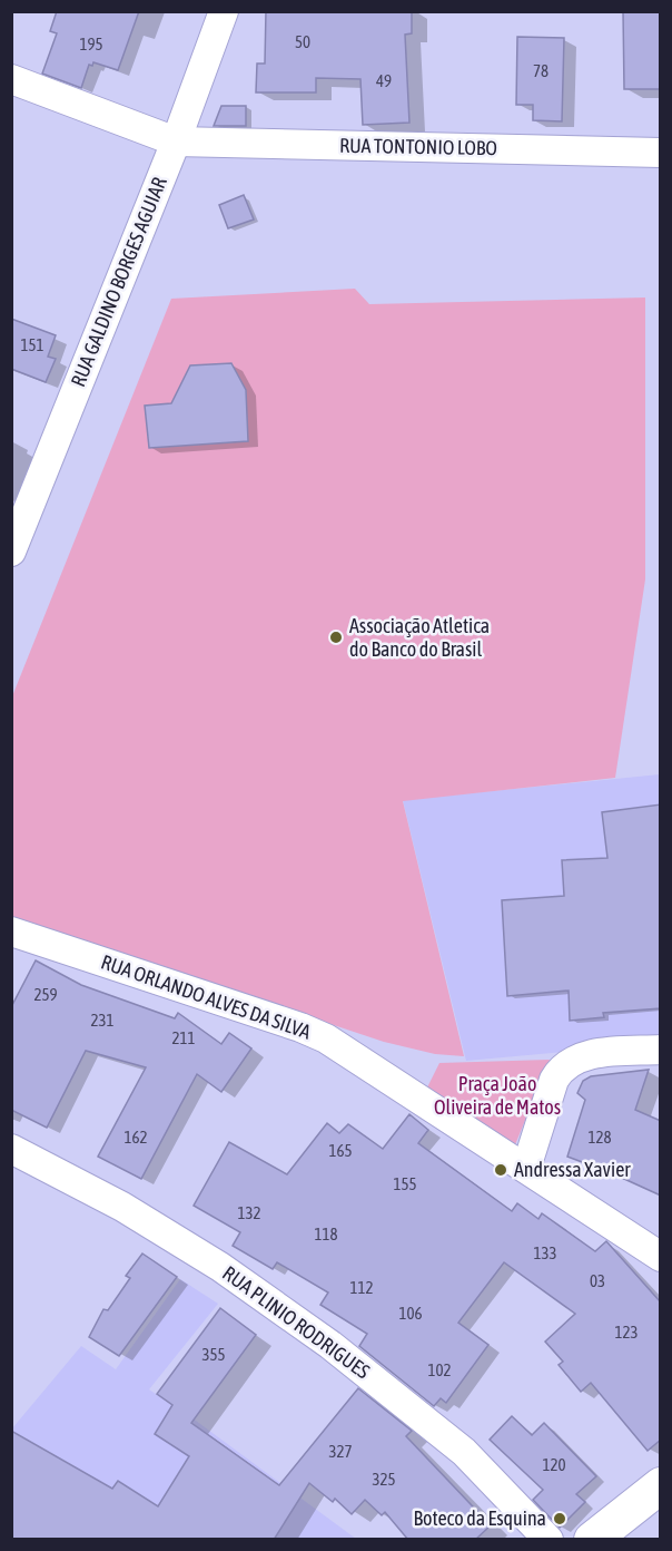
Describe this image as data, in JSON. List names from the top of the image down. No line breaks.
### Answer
{"streets":{"street":["RUA TONTONIO LOBO","RUA GALDINO BORGES AGUIAR","RUA ORLANDO ALVES DA SILVA","RUA PLINIO RODRIGUES"]},"crossings":[["RUA TONTONIO LOBO","RUA GALDINO BORGES AGUIAR"]],"parks":["Praça João Oliveira de Matos"],"places":["Associação Atletica do Banco do Brasil","Andressa Xavier","Boteco da Esquina"],"house_numbers":["50","195","78","49","151","259","231","211","162","128","165","155","132","118","133","03","112","106","123","355","102","327","120","325"]}
